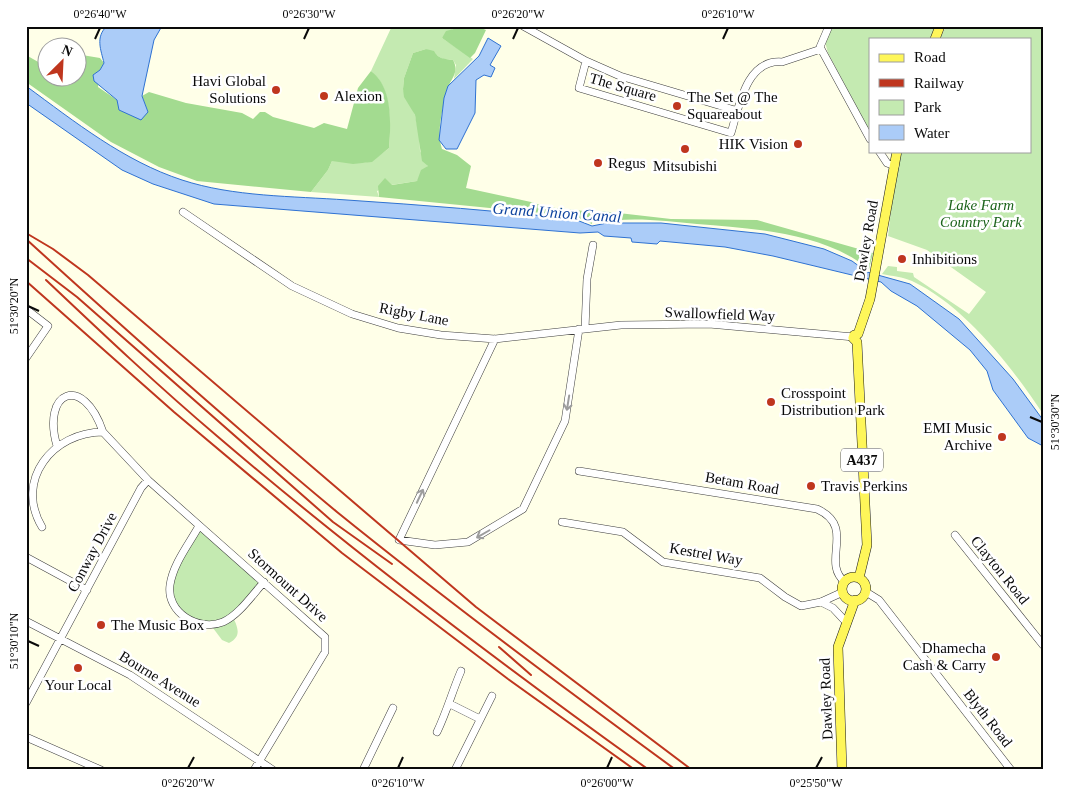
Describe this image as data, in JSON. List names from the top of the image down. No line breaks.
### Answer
{"streets":{"main road":["Dawley Road","A437"],"street":["The Square","Rigby Lane","Swallowfield Way","Betam Road","Conway Drive","Kestrel Way","Clayton Road","Stormount Drive","Bourne Avenue","Blyth Road"]},"crossings":[["Dawley Road","Swallowfield Way"],["Dawley Road","Betam Road"],["Dawley Road","Kestrel Way"],["Dawley Road","Blyth Road"],["Rigby Lane","Swallowfield Way"],["Betam Road","Kestrel Way"],["Betam Road","Blyth Road"],["Conway Drive","Stormount Drive"],["Conway Drive","Bourne Avenue"],["Kestrel Way","Blyth Road"],["Stormount Drive","Bourne Avenue"]],"water":["Grand Union Canal"],"parks":["Lake Farm Country Park"],"places":["Havi Global Solutions","Alexion","The Set @ The Squareabout","HIK Vision","Mitsubishi","Regus","Inhibitions","Crosspoint Distribution Park","EMI Music Archive","Travis Perkins","The Music Box","Dhamecha Cash & Carry","Your Local"],"legend":["Road","Railway","Park","Water"],"north":"top right","coordinates":["0°26'40\"W","0°26'30\"W","0°26'20\"W","0°26'10\"W","51°30'20\"N","51°30'30\"N","51°30'10\"N","0°26'00\"W","0°25'50\"W"]}
